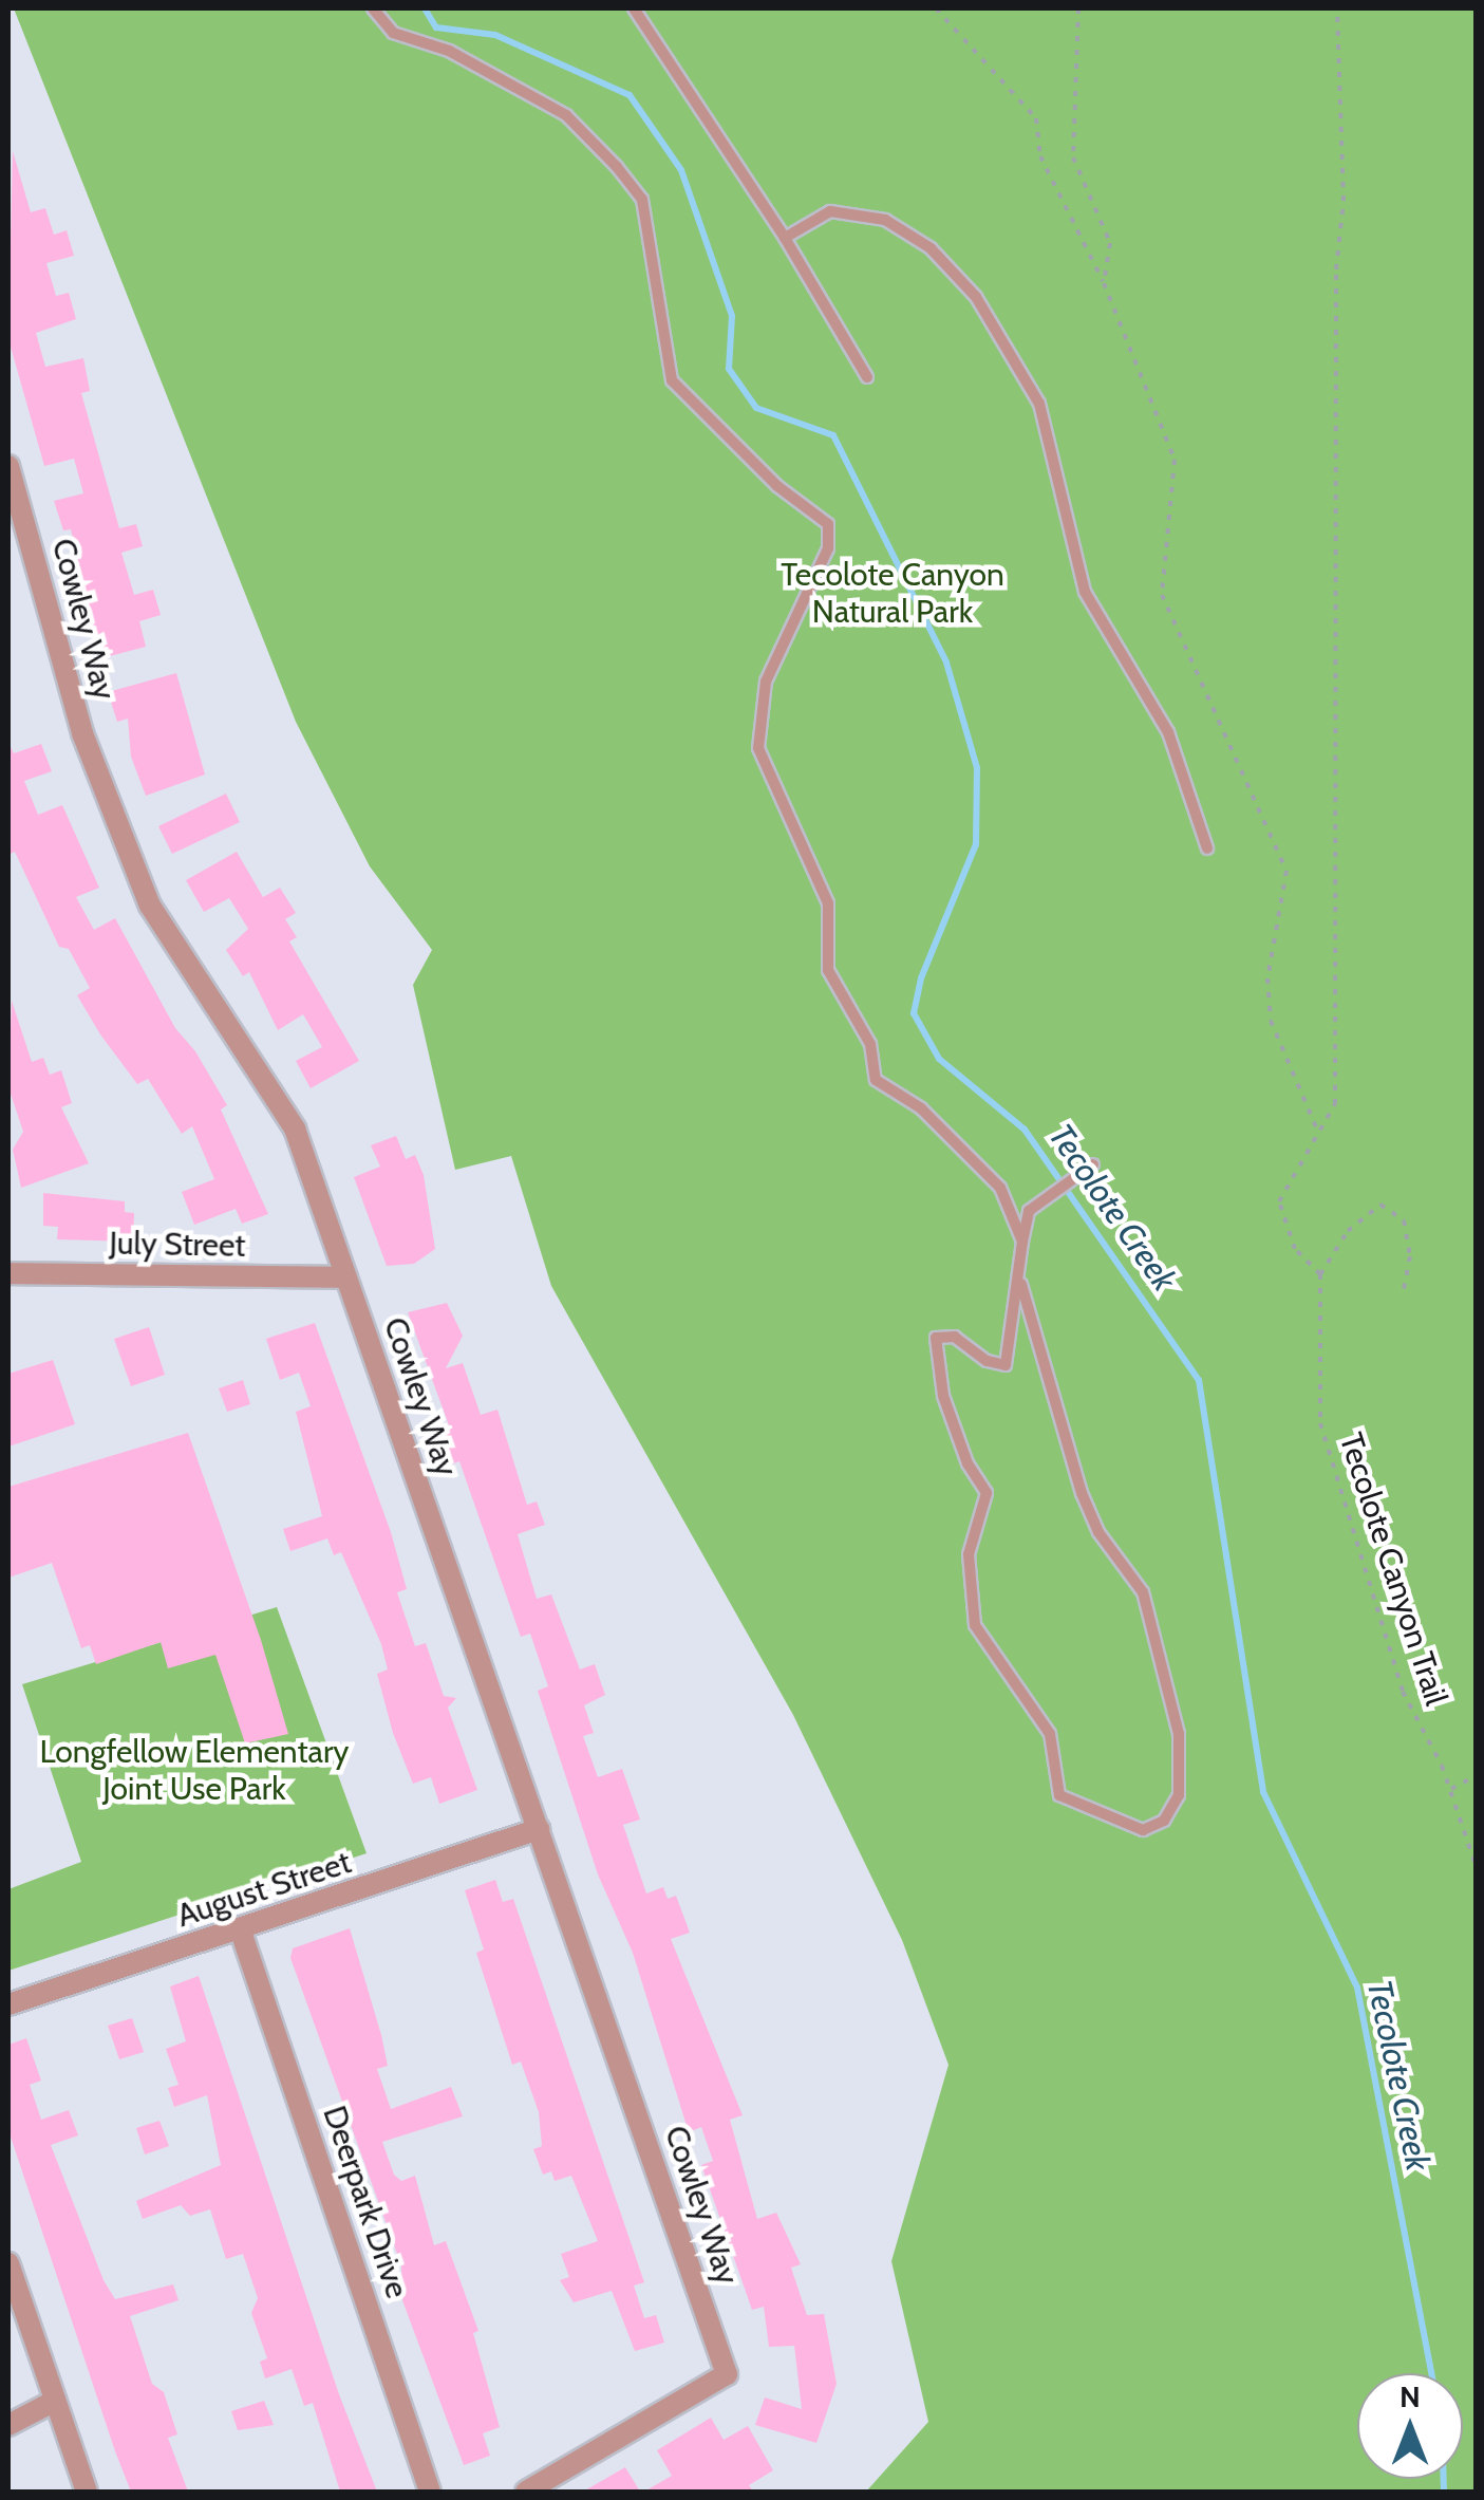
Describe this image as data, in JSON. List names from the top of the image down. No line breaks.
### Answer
{"streets":{"street":["Cowley Way","July Street","August Street","Deerpark Drive"],"path":["Tecolote Canyon Trail"]},"crossings":[["Cowley Way","July Street"],["Cowley Way","August Street"],["August Street","Deerpark Drive"]],"water":["Tecolote Creek"],"parks":["Tecolote Canyon Natural Park","Longfellow Elementary Joint Use Park"],"north":"top"}
